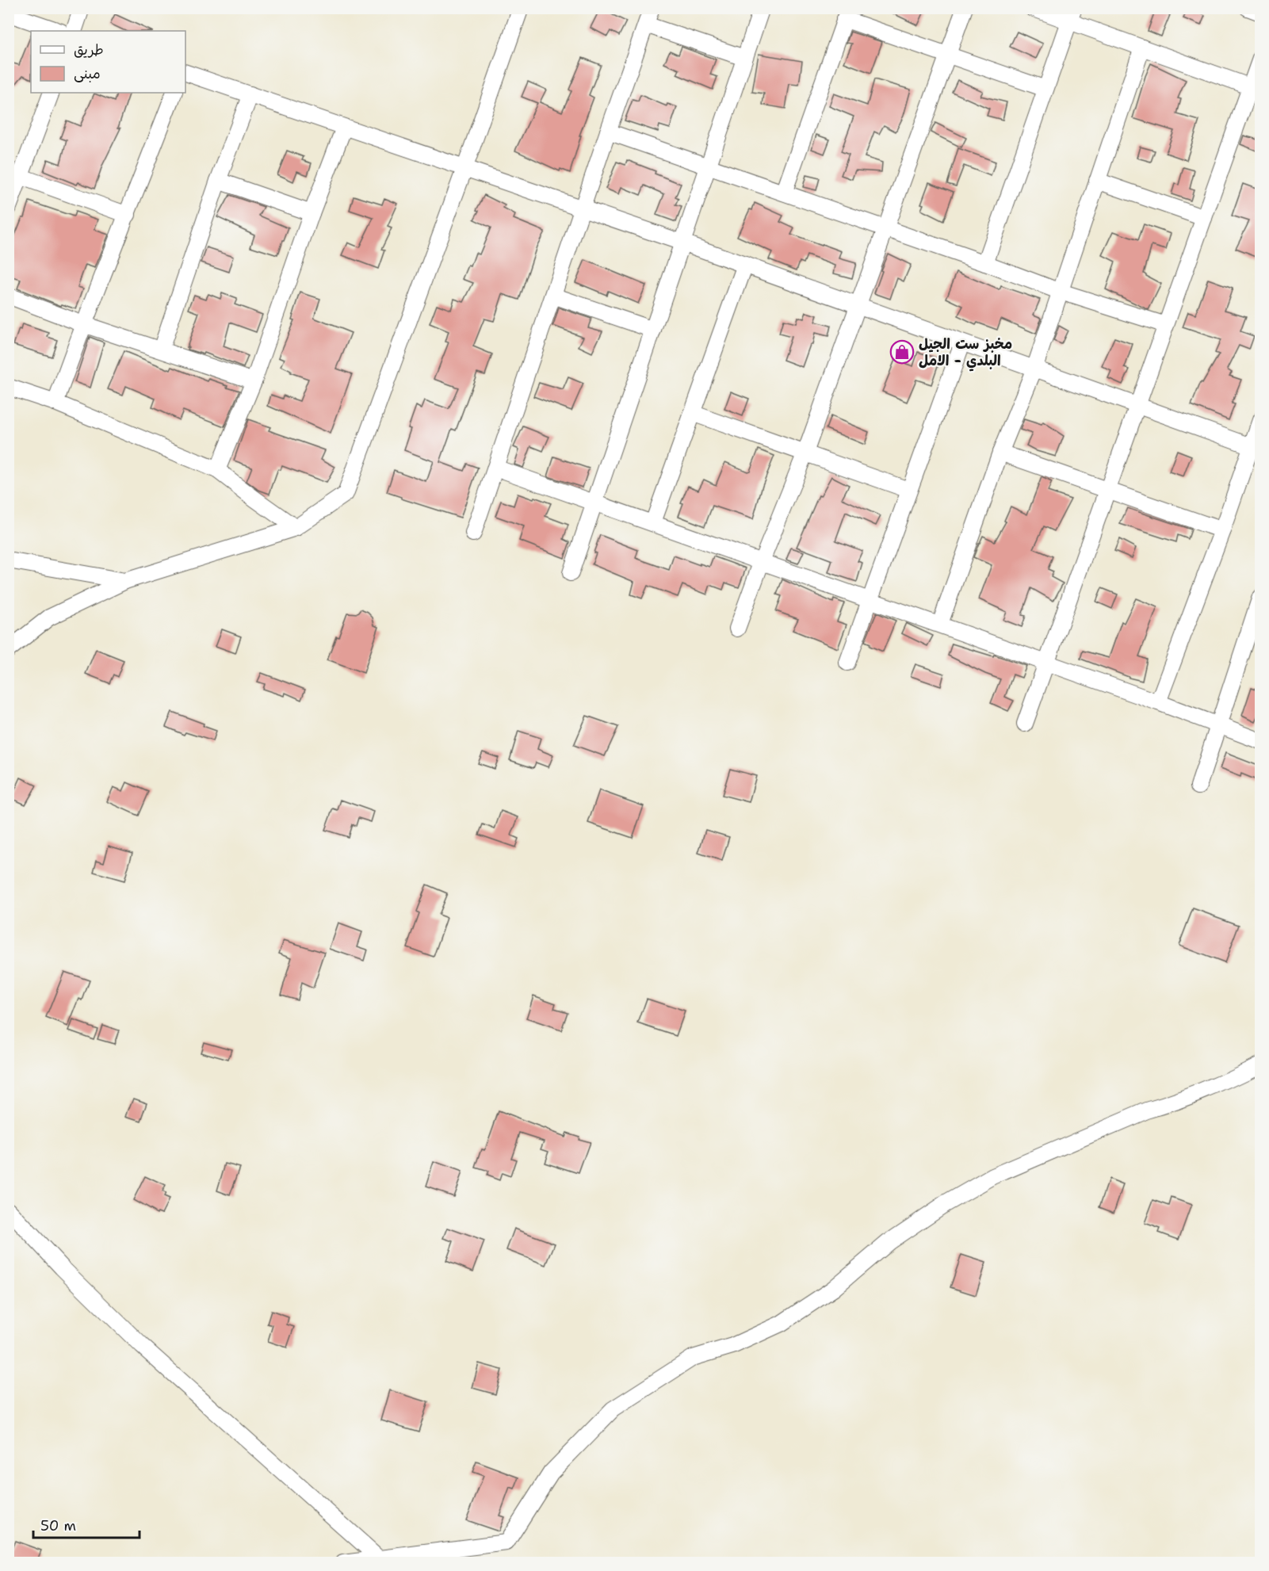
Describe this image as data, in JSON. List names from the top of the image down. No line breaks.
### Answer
{"places":{"shop":["مخبز ست الجيل البلدي - الامل"]},"legend":["طريق","مبنى"],"scale_bar":"50 m"}
